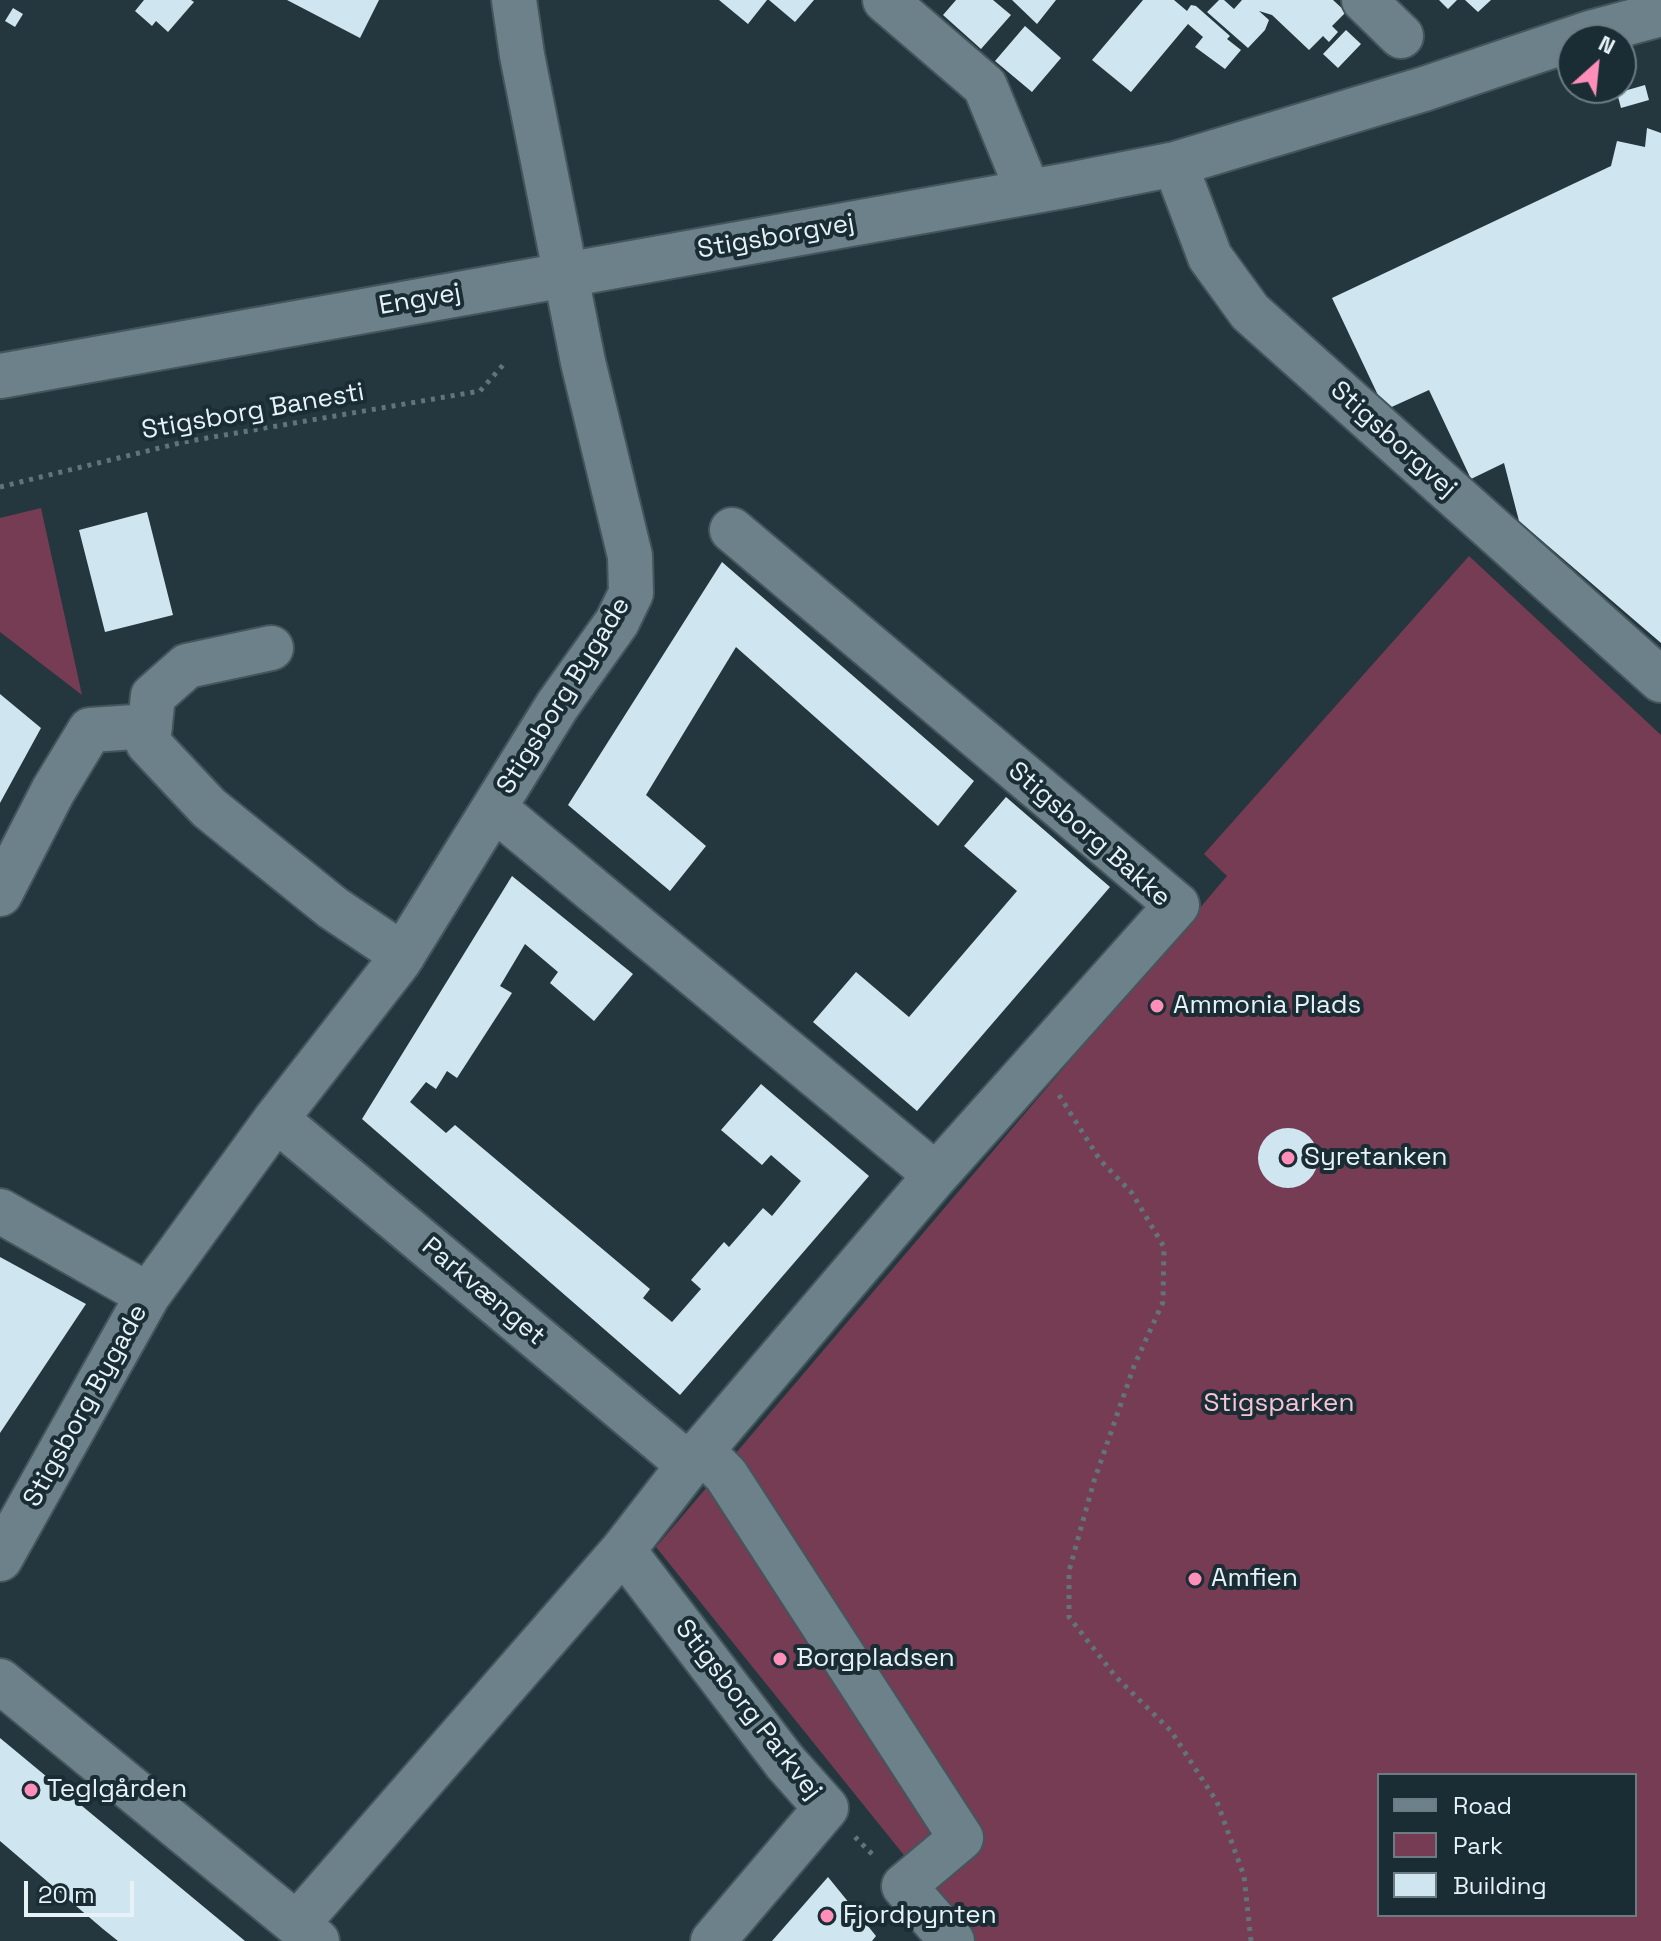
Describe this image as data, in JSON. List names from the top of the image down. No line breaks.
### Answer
{"streets":{"street":["Stigsborgvej","Engvej","Stigsborg Bygade","Stigsborg Bakke","Parkvænget","Stigsborg Parkvej"],"path":["Stigsborg Banesti"]},"crossings":[["Stigsborgvej","Engvej"],["Stigsborgvej","Stigsborg Bygade"],["Engvej","Stigsborg Bygade"],["Stigsborg Bygade","Parkvænget"],["Stigsborg Bakke","Parkvænget"]],"parks":["Stigsparken"],"places":["Ammonia Plads","Syretanken","Amfien","Borgpladsen","Teglgården","Fjordpynten"],"legend":["Road","Park","Building"],"scale_bar":"20 m","north":"top right"}
